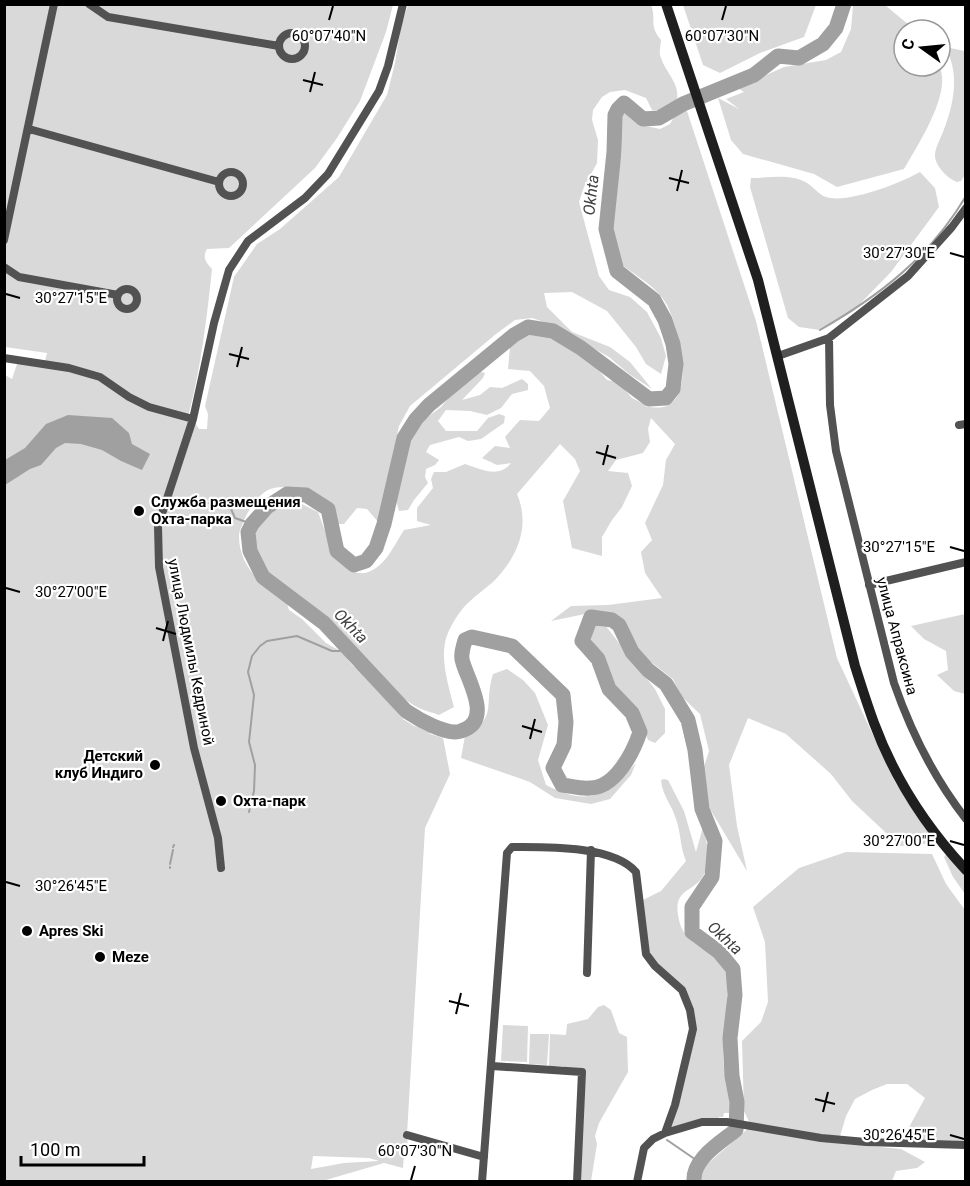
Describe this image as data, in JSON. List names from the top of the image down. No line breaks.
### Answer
{"streets":{"street":["улица Апраксина","улица Людмилы Кедриной"]},"water":["Okhta"],"places":["Служба размещения Охта-парка","Детский клуб Индиго","Охта-парк","Apres Ski","Meze"],"scale_bar":"100 m","north":"left","coordinates":["60°07'40\"N","60°07'30\"N","30°27'30\"E","30°27'15\"E","30°27'00\"E","30°26'45\"E"]}
